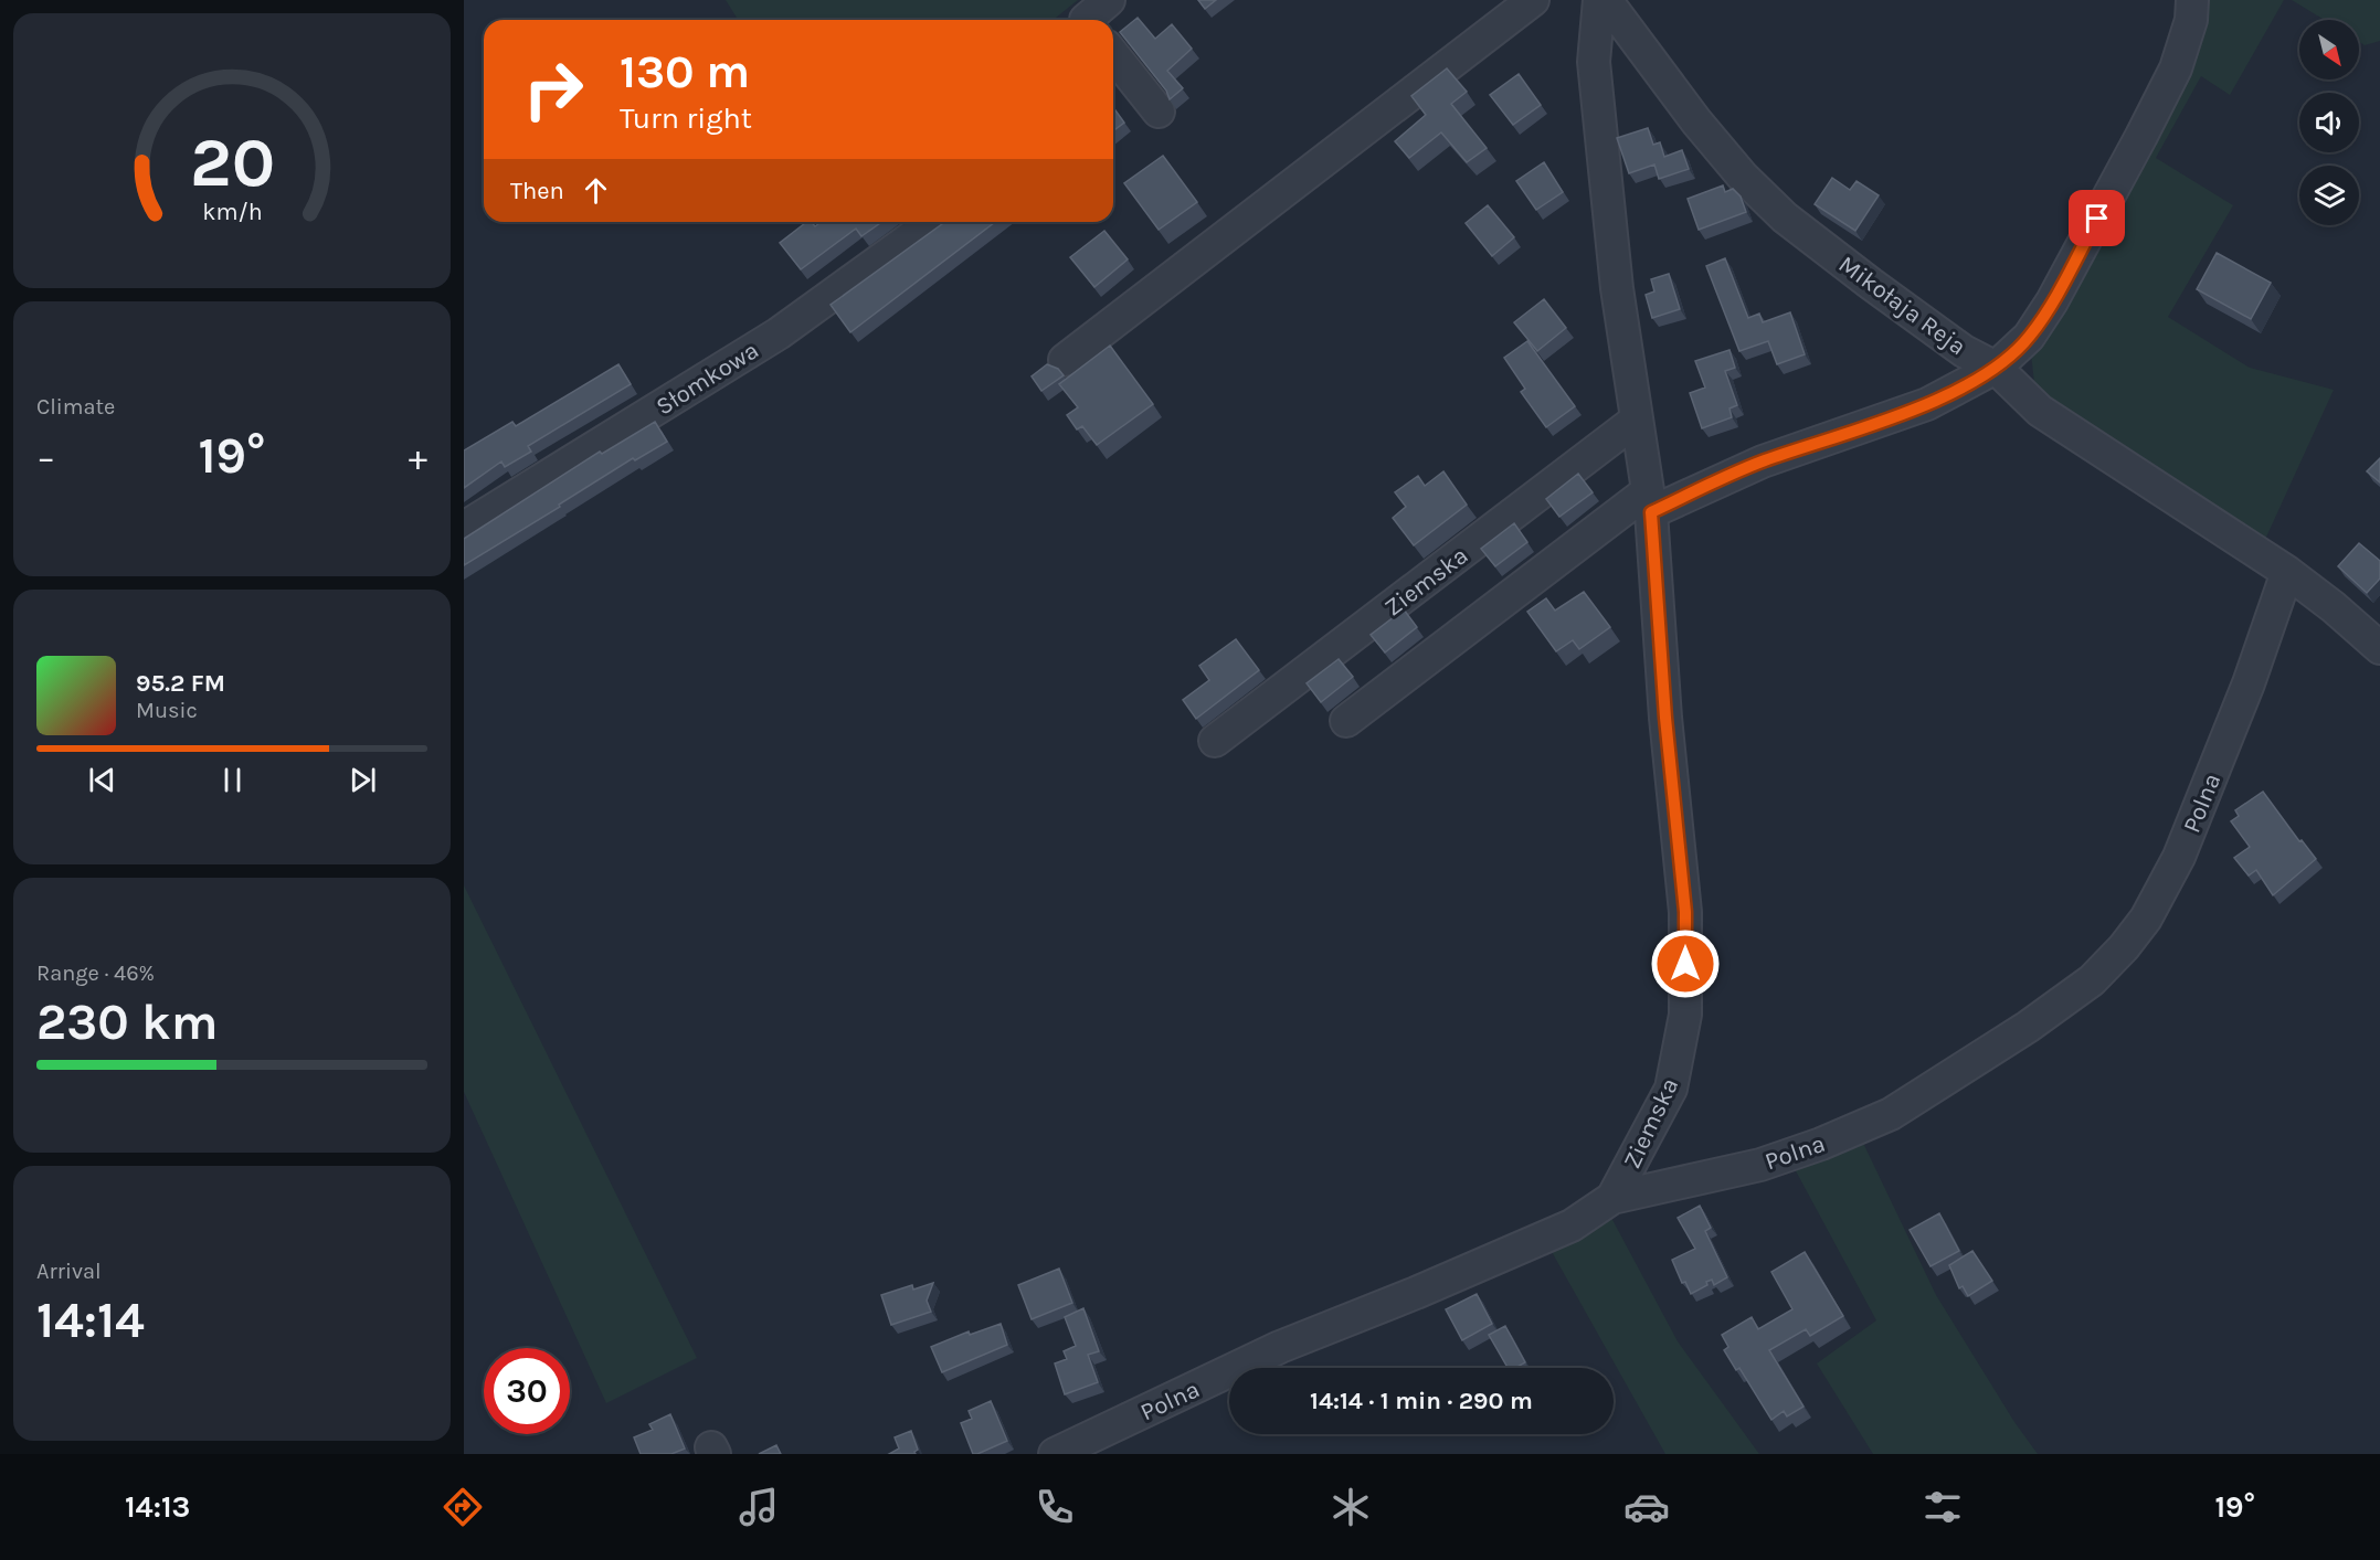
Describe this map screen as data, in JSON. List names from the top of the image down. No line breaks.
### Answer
{"streets":{"street":["Mikołaja Reja","Słomkowa","Ziemska","Polna"]},"crossings":[["Mikołaja Reja","Polna"],["Ziemska","Polna"]],"north":"bottom right","page":{"turn":["130 m","Turn right"],"then":"Then","tile":["Climate",["Range · 46%","230 km"],["Arrival","14:14"]],"heat":["−","19°","+"],"song":["95.2 FM","Music"],"limit":"30","trip":"14:14 · 1 min · 290 m","tabs":["14:13","19°"],"gauge":["20","km/h"]}}
